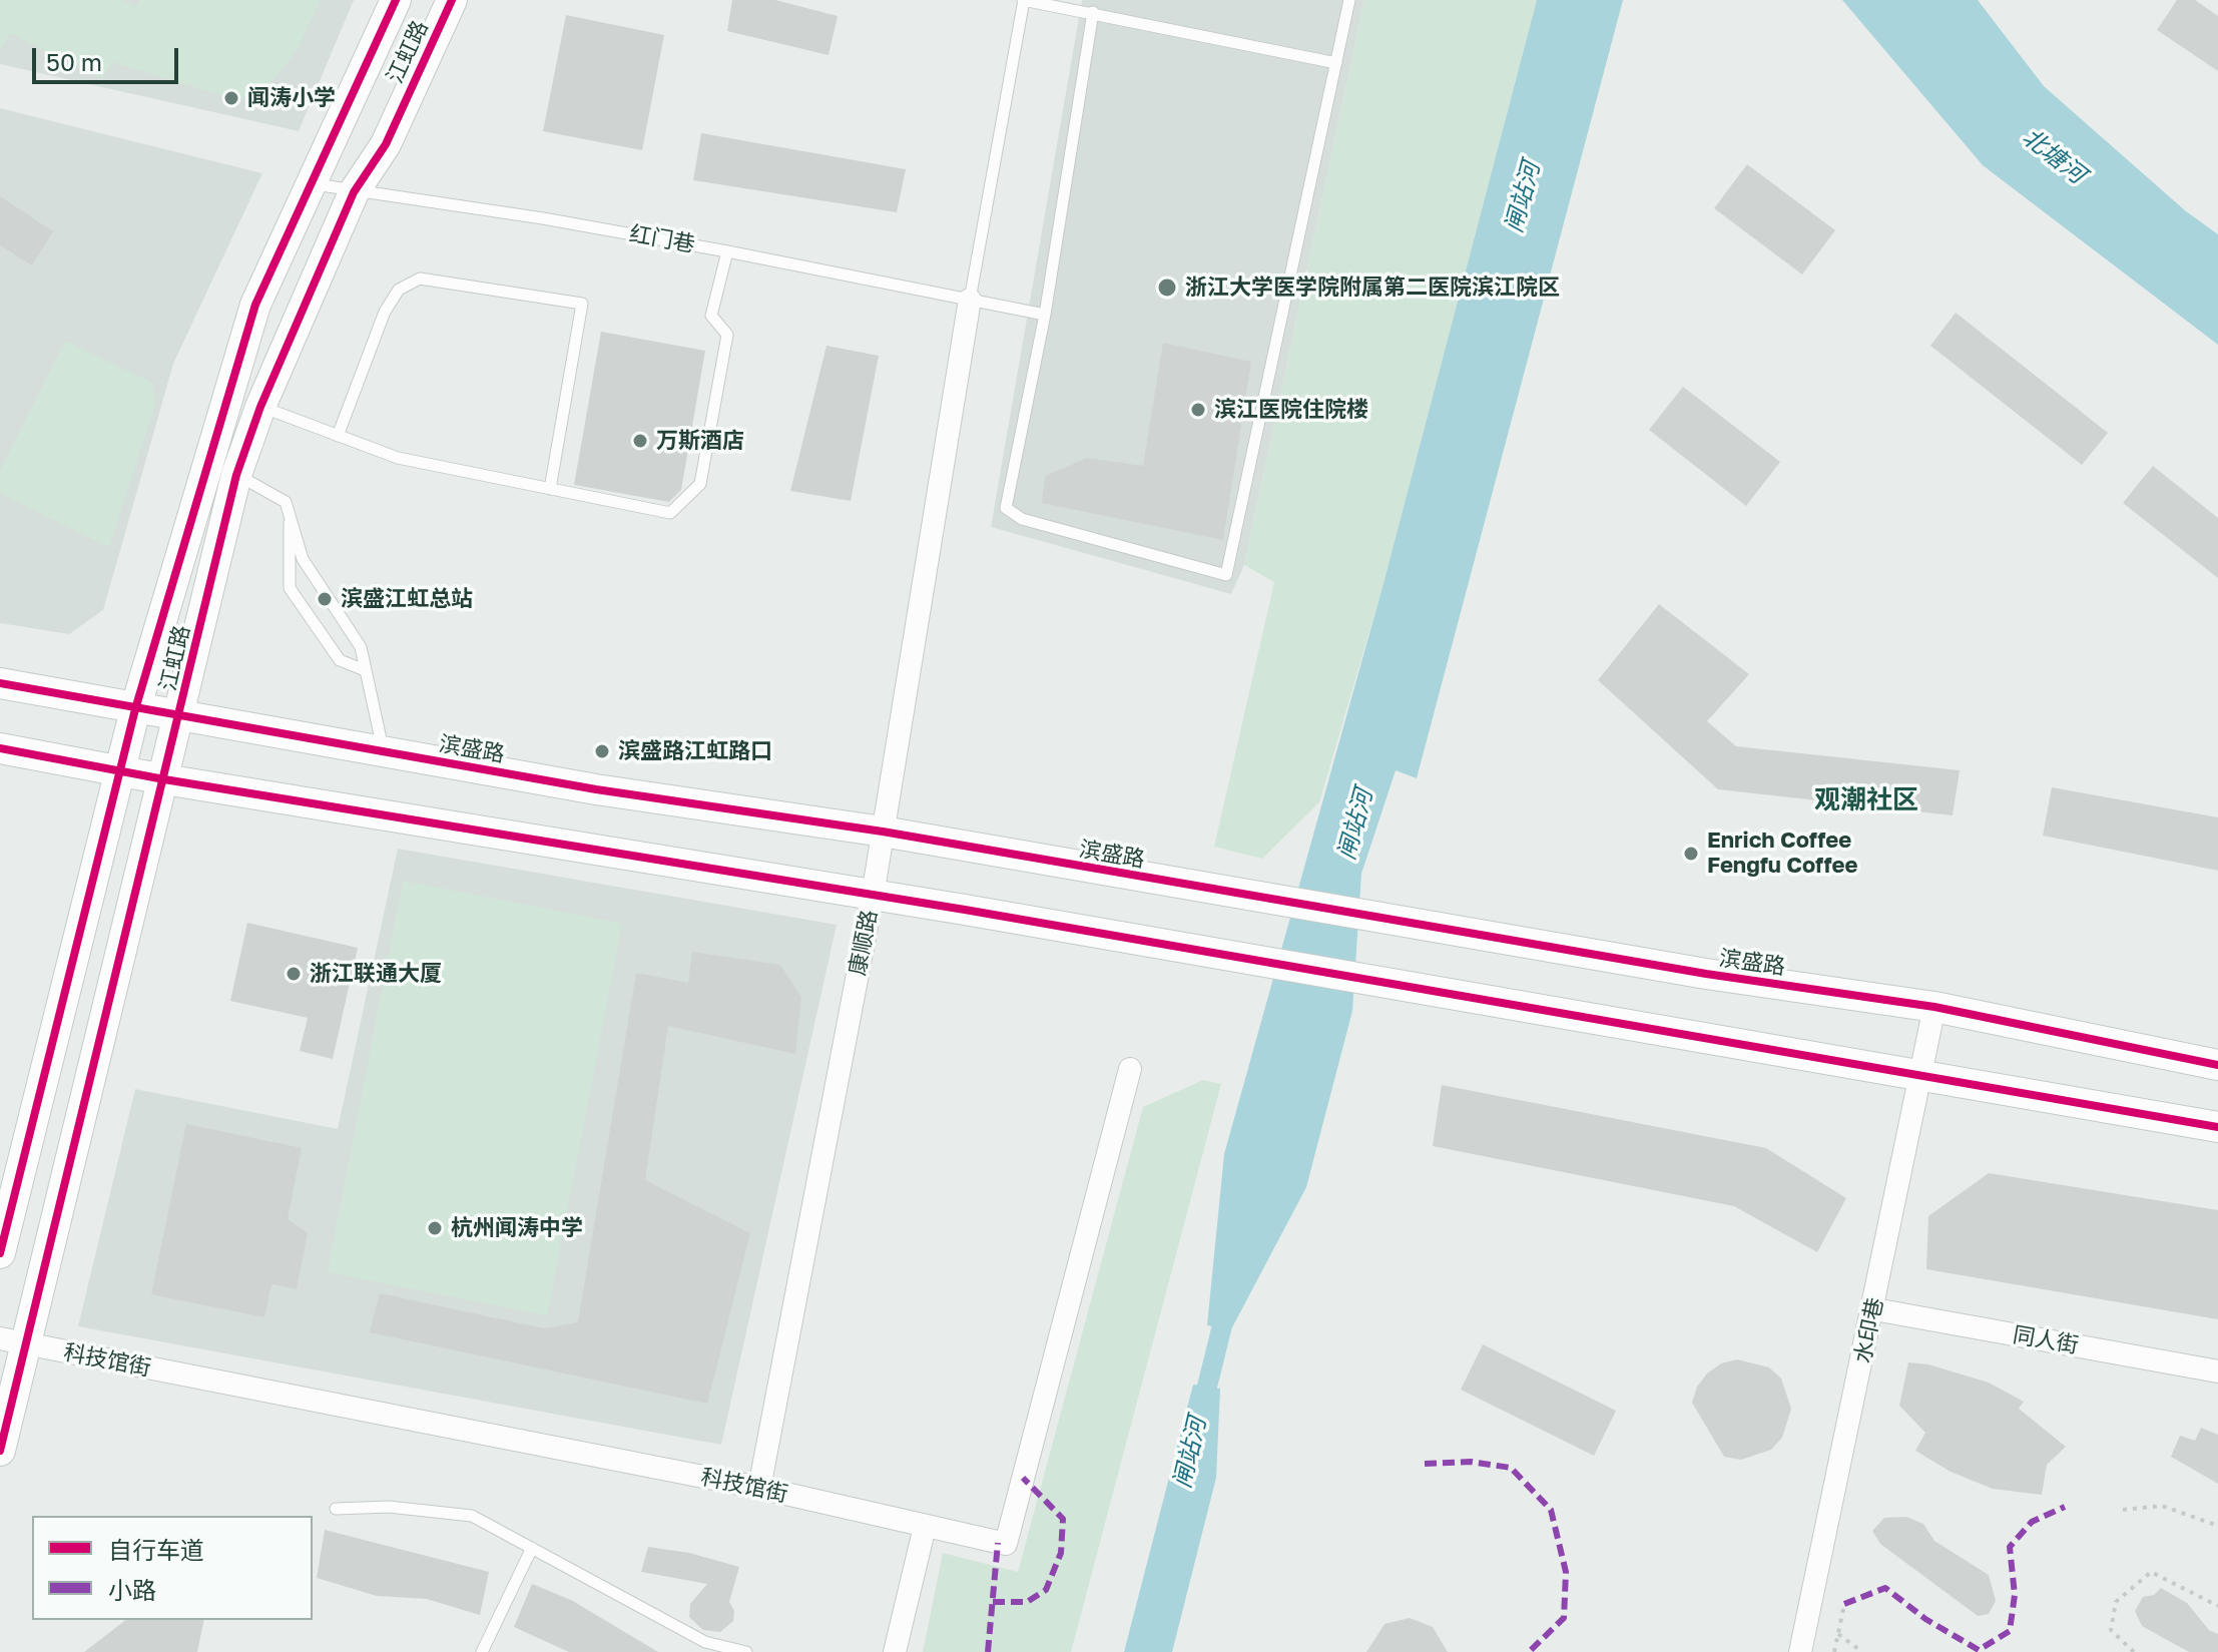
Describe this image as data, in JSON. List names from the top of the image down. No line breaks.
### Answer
{"streets":{"main road":["江虹路","滨盛路"],"street":["康顺路","水印巷","同人街","科技馆街"],"lane":["红门巷"]},"crossings":[["江虹路","红门巷"],["江虹路","滨盛路"],["江虹路","科技馆街"],["红门巷","康顺路"],["滨盛路","康顺路"],["滨盛路","水印巷"],["康顺路","科技馆街"],["水印巷","同人街"]],"districts":["观潮社区"],"water":["北塘河","闸站河"],"places":["闻涛小学","浙江大学医学院附属第二医院滨江院区","滨江医院住院楼","万斯酒店","滨盛江虹总站","滨盛路江虹路口","Enrich Coffee Fengfu Coffee","浙江联通大厦","杭州闻涛中学"],"legend":["自行车道","小路"],"scale_bar":"50 m"}
